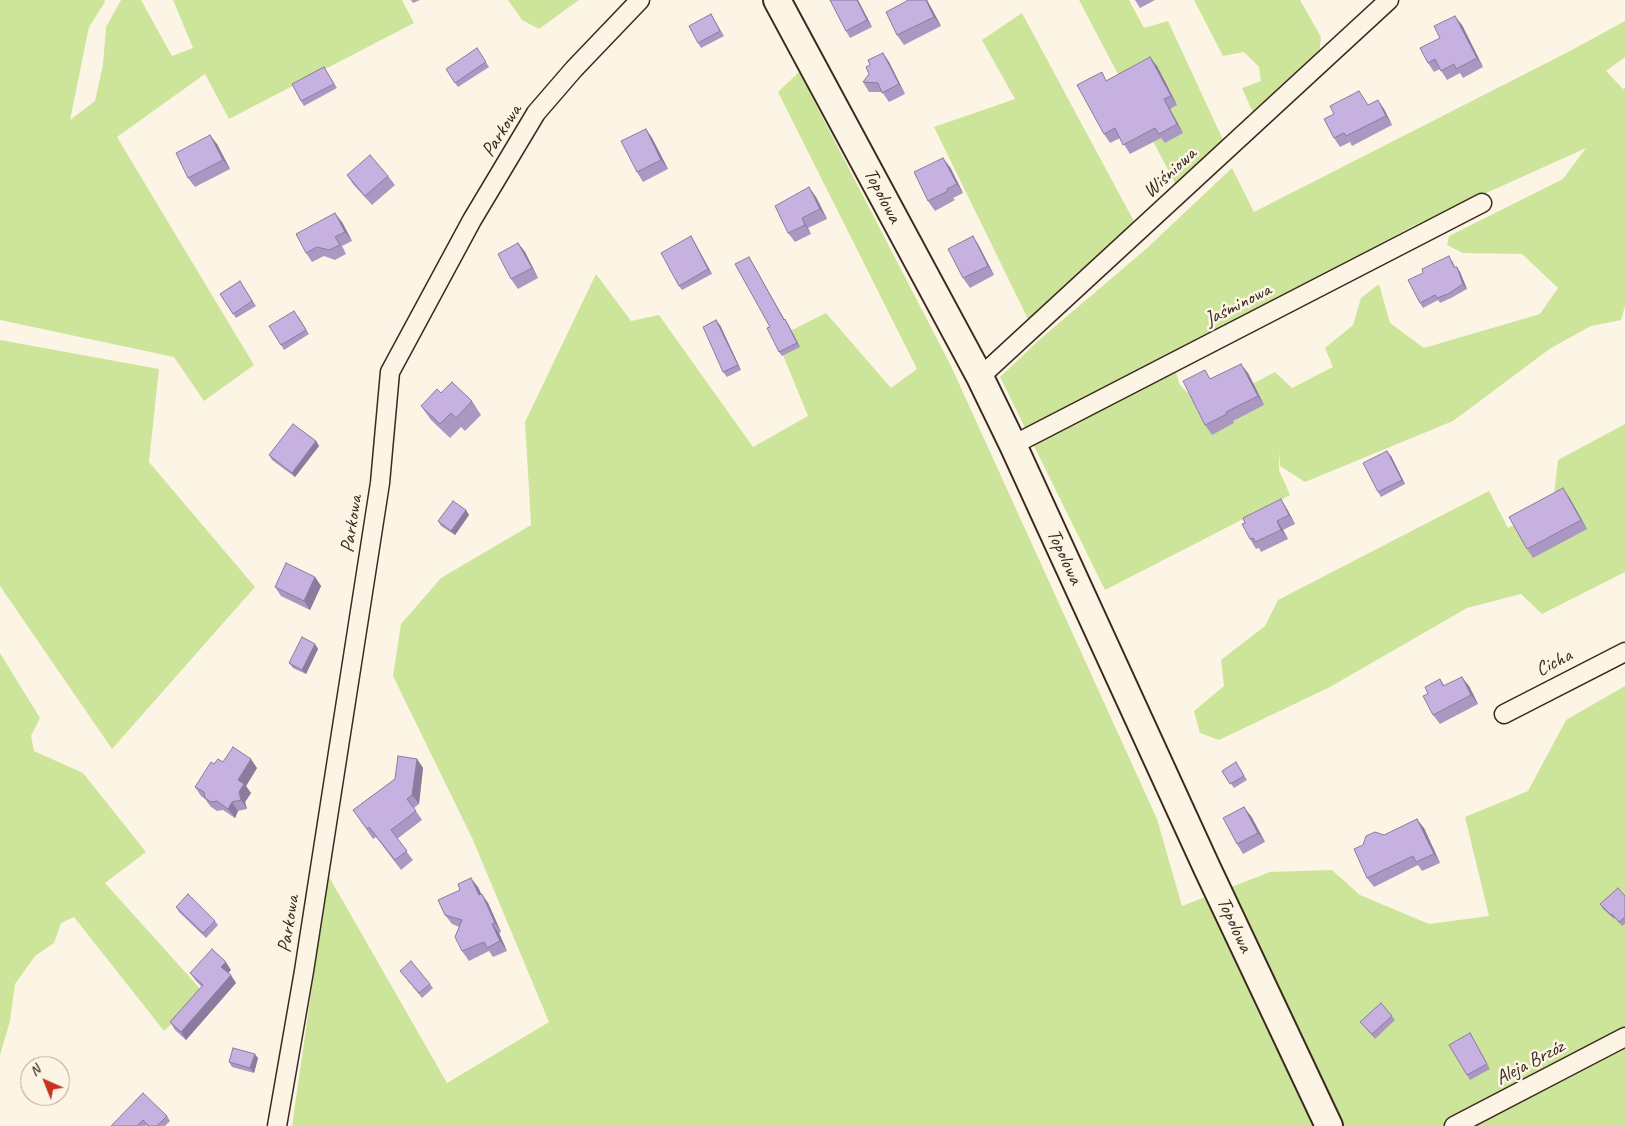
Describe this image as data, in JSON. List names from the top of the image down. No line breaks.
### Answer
{"streets":{"street":["Parkowa","Wiśniowa","Topolowa","Jaśminowa","Cicha","Aleja Brzóz"]},"crossings":[["Wiśniowa","Topolowa"],["Topolowa","Jaśminowa"]],"north":"top left"}
